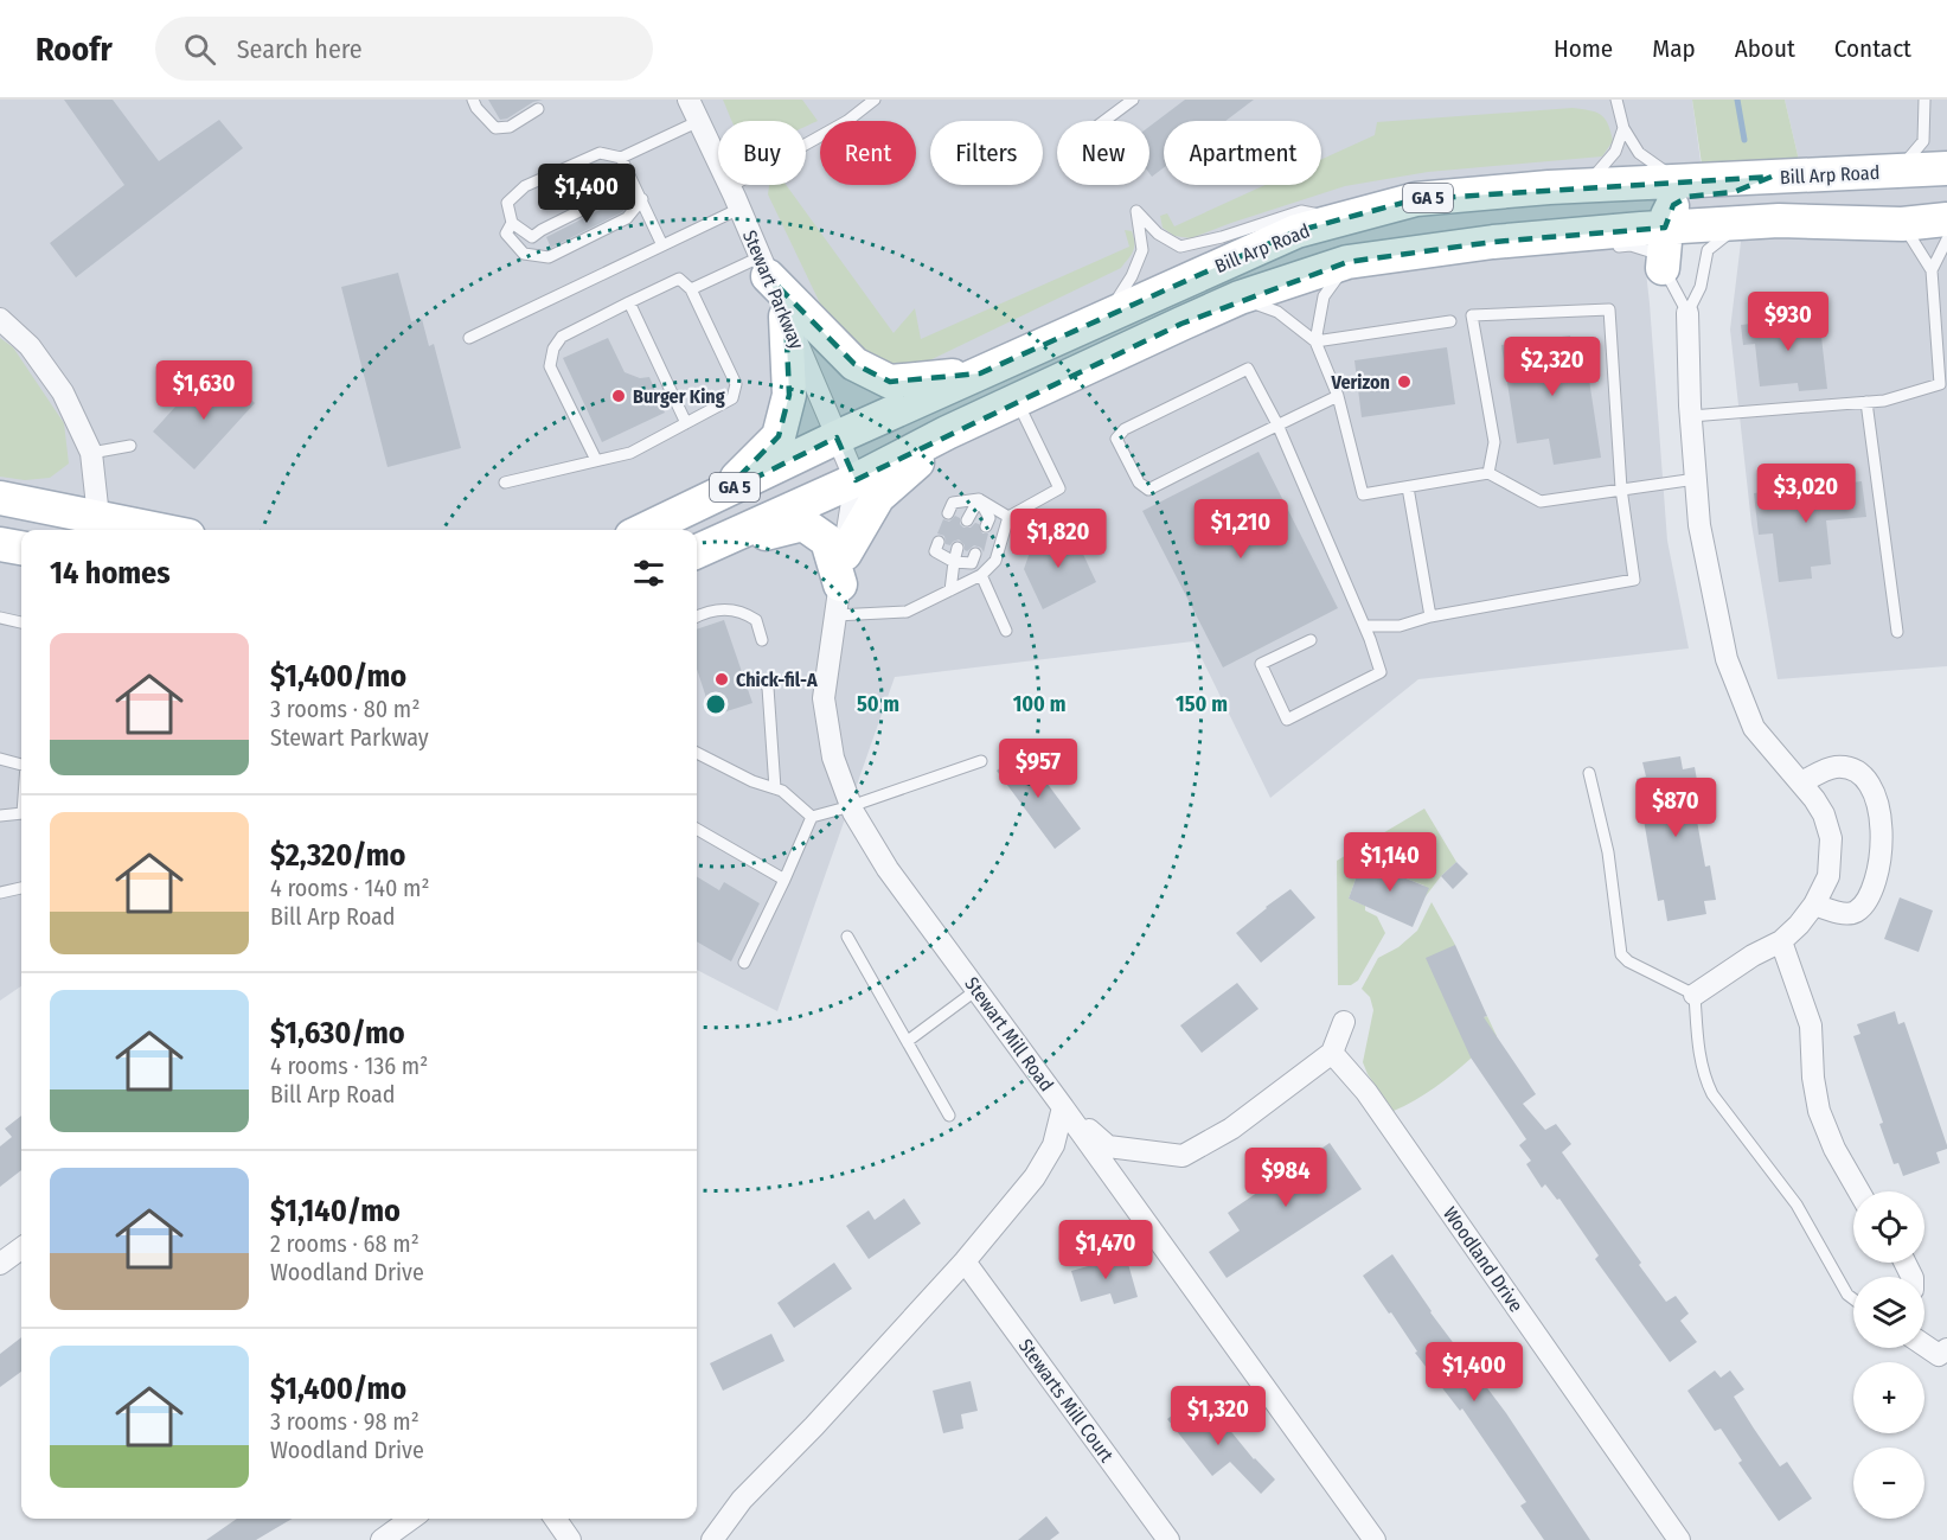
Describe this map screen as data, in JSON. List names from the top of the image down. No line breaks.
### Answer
{"streets":{"main road":["Bill Arp Road","GA 5"],"street":["Stewart Parkway","Stewart Mill Road","Woodland Drive","Stewarts Mill Court"]},"crossings":[["Bill Arp Road","Stewart Parkway"],["Bill Arp Road","Stewart Mill Road"],["Stewart Parkway","Stewart Mill Road"],["Stewart Mill Road","Stewarts Mill Court"]],"places":["Verizon","Burger King","Chick-fil-A"],"page":{"header":"Roofr","search":"Search here","nav":["Home","Map","About","Contact"],"chip":["Buy","Rent","Filters","New","Apartment"],"price":["$1,400","$930","$2,320","$1,630","$3,020","$1,210","$1,820","$957","$870","$1,140","$984","$1,470","$1,400","$1,320"],"heading":"14 homes","list":[{"name":"$1,400/mo","note":"3 rooms · 80 m² · Stewart Parkway"},{"name":"$2,320/mo","note":"4 rooms · 140 m² · Bill Arp Road"},{"name":"$1,630/mo","note":"4 rooms · 136 m² · Bill Arp Road"},{"name":"$1,140/mo","note":"2 rooms · 68 m² · Woodland Drive"},{"name":"$1,400/mo","note":"3 rooms · 98 m² · Woodland Drive"}],"map_buttons":["+","−"]},"rings":["50 m","100 m","150 m"]}
